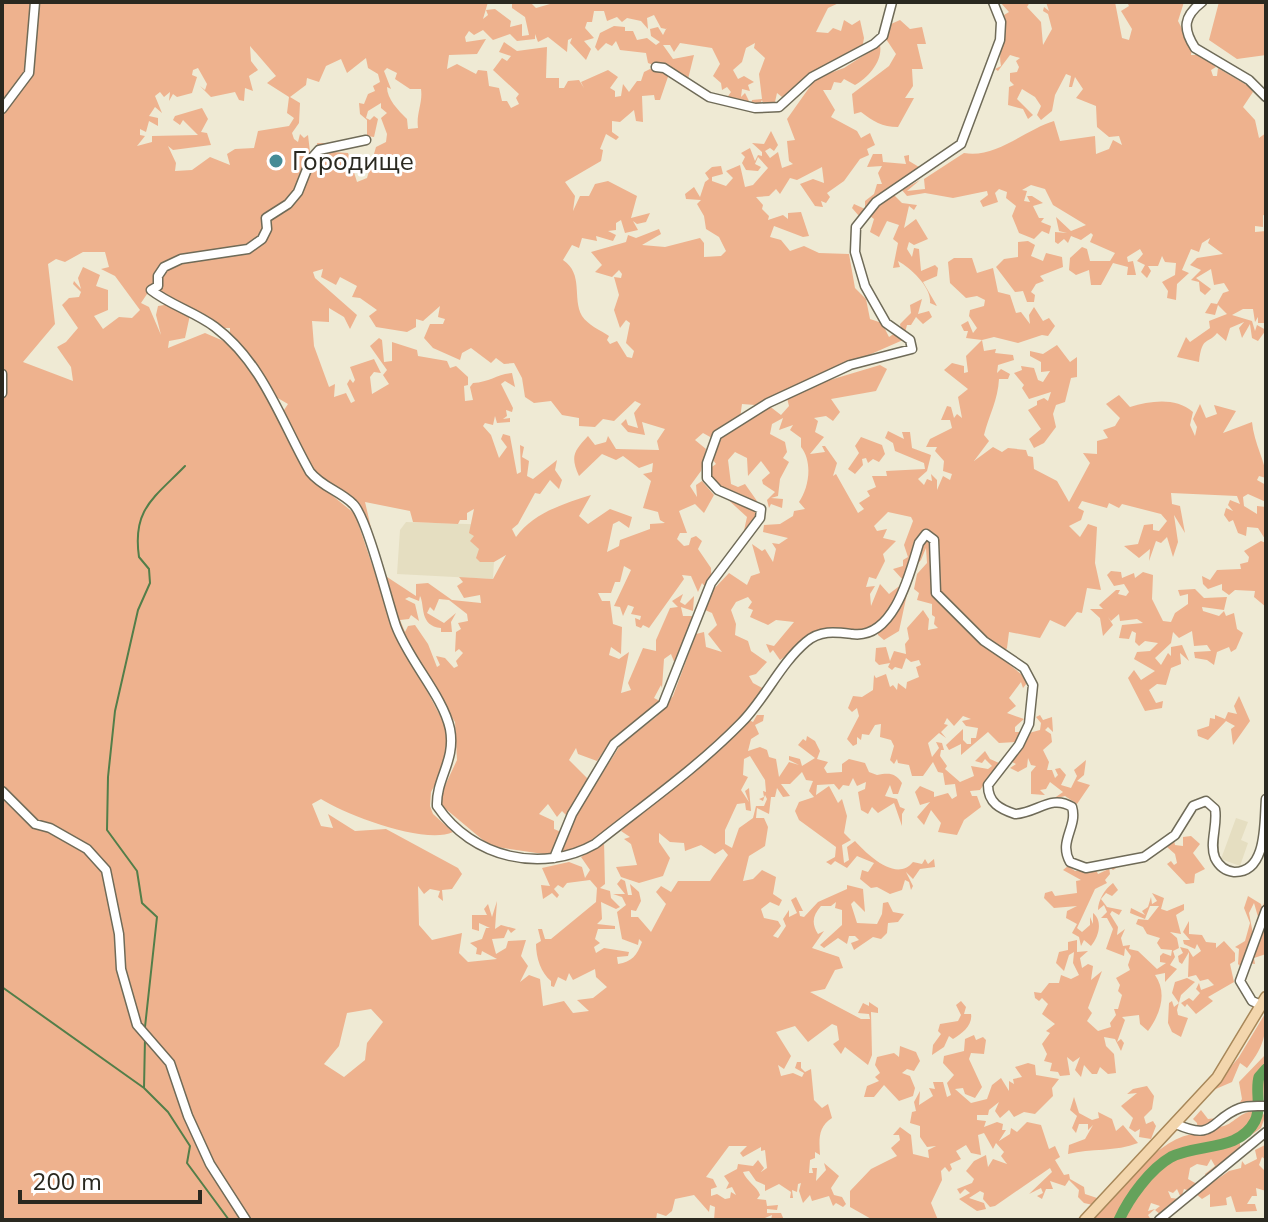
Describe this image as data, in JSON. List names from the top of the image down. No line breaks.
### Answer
{"places":["Городище"],"scale_bar":"200 m"}
